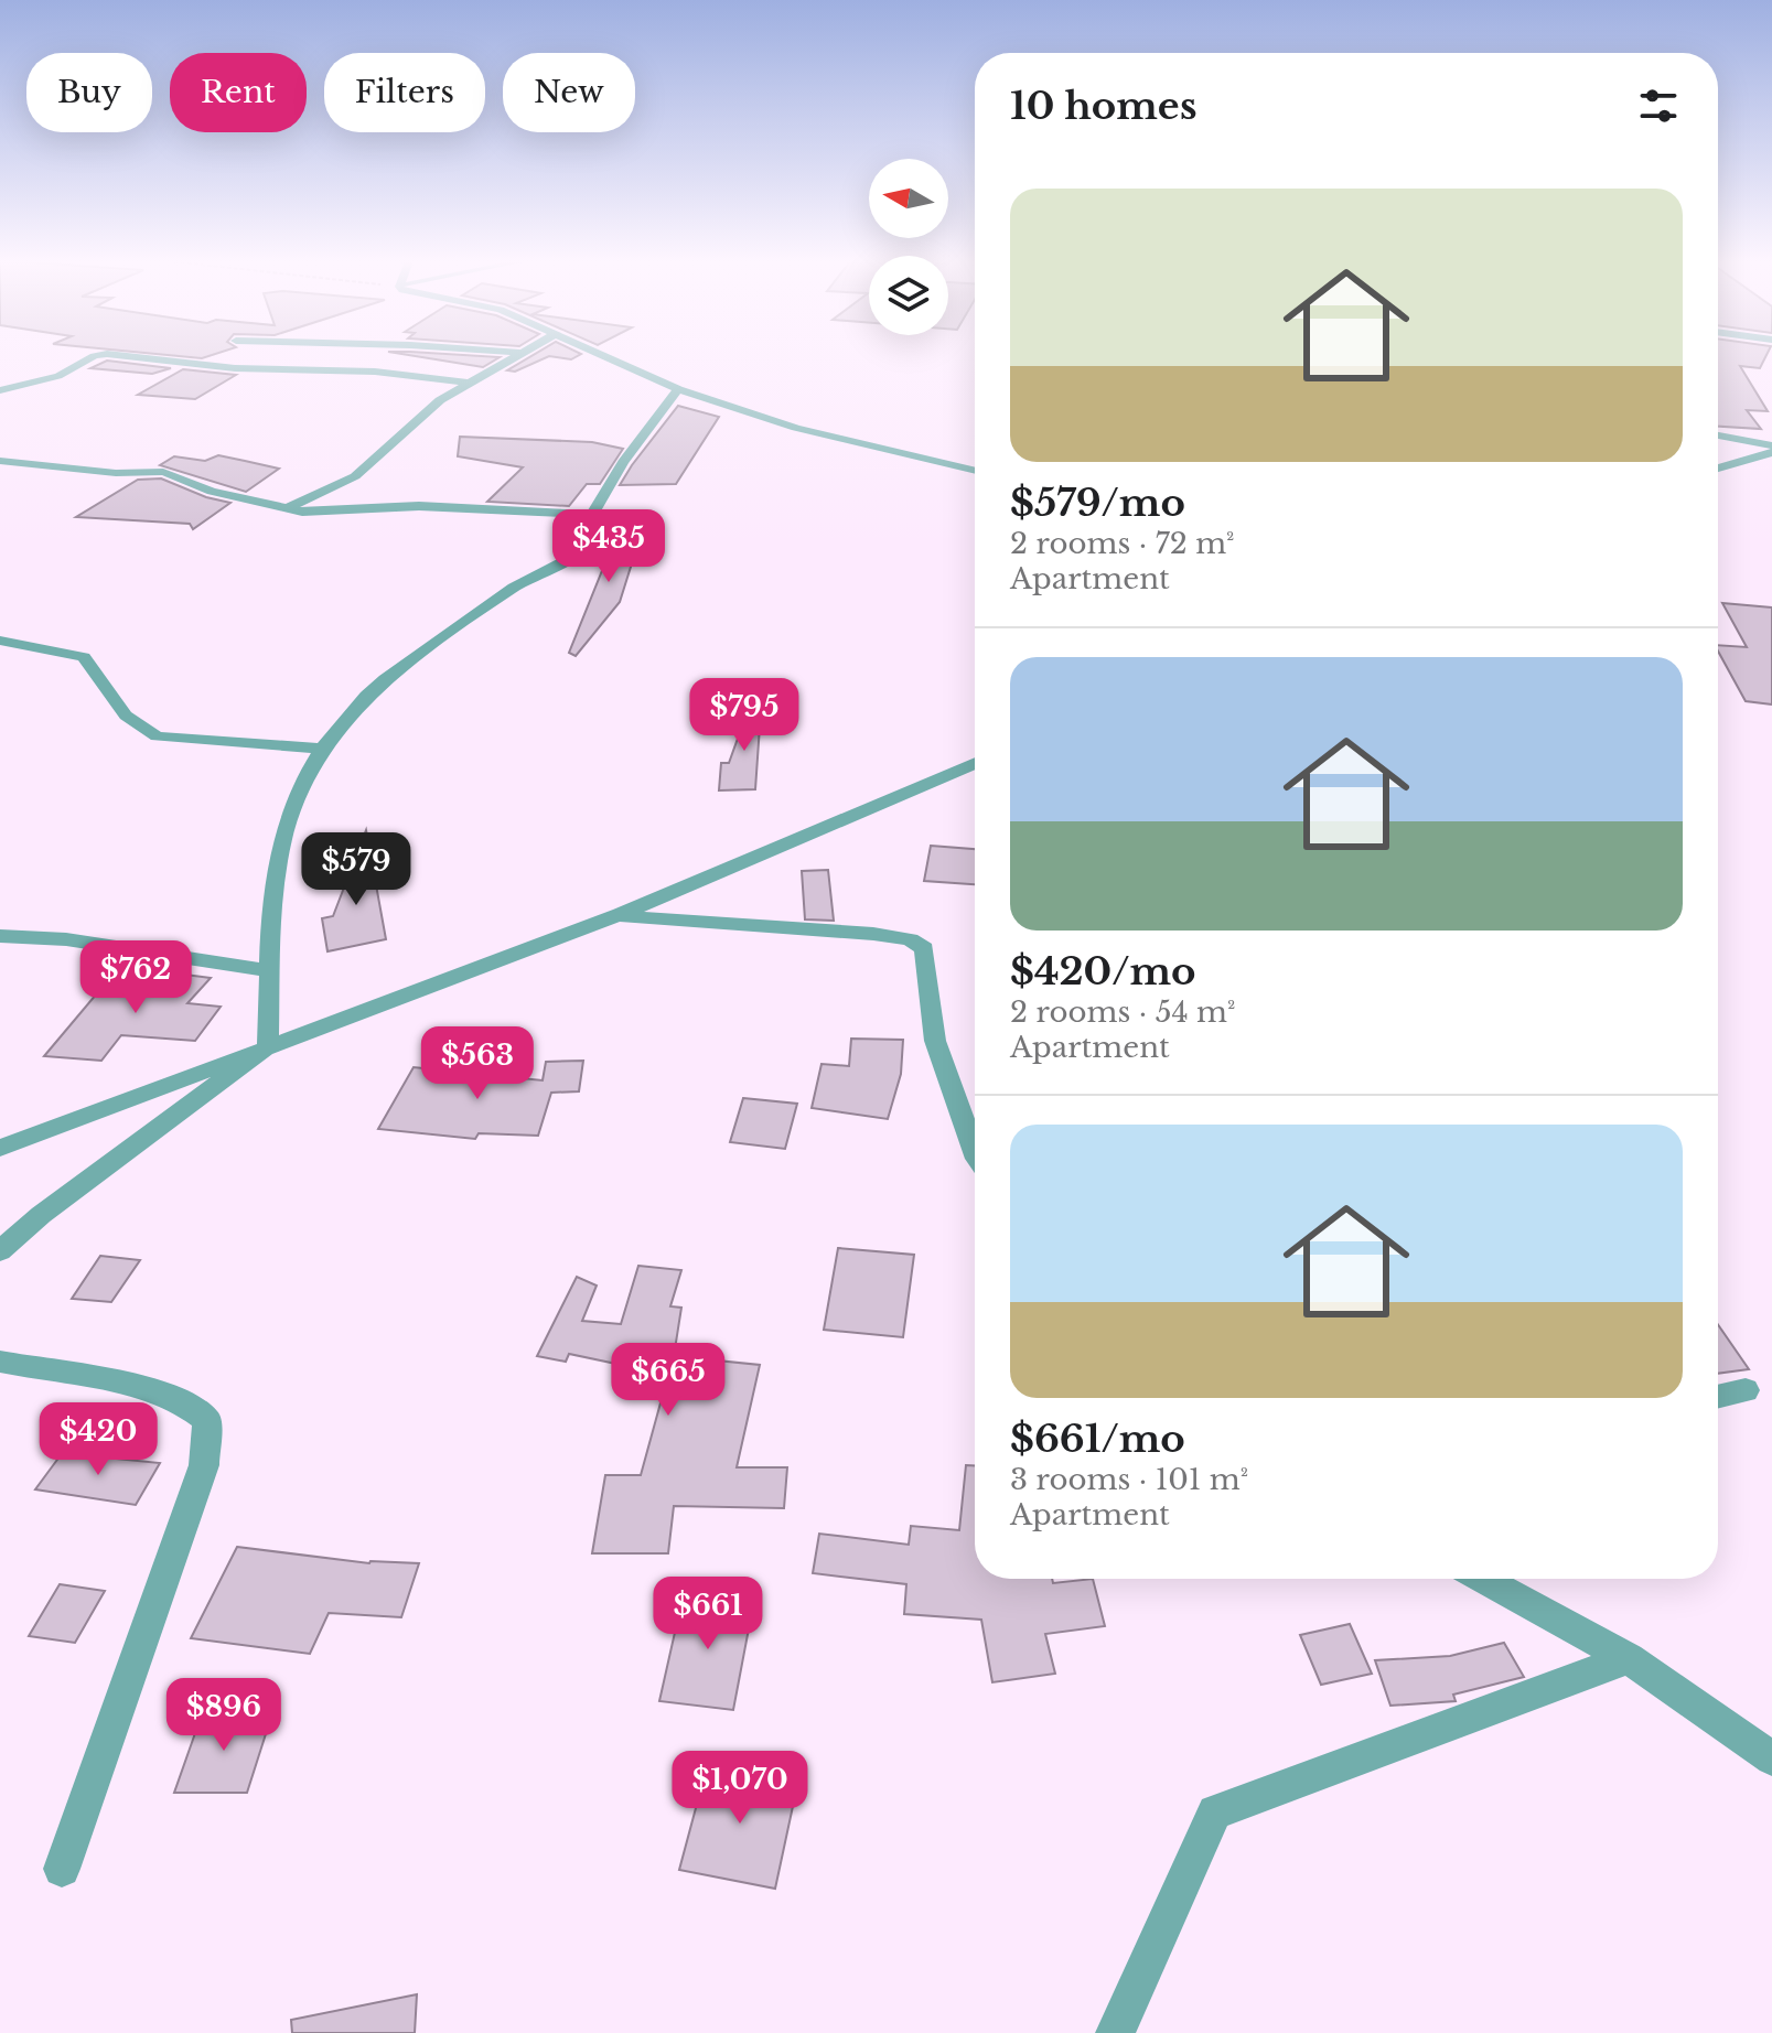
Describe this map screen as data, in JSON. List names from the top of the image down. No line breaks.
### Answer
{"north":"left","page":{"chip":["Buy","Rent","Filters","New"],"heading":"10 homes","list":[{"name":"$579/mo","note":"2 rooms · 72 m² · Apartment"},{"name":"$420/mo","note":"2 rooms · 54 m² · Apartment"},{"name":"$661/mo","note":"3 rooms · 101 m² · Apartment"}],"price":["$435","$795","$579","$762","$563","$665","$420","$661","$896","$1,070"]}}
